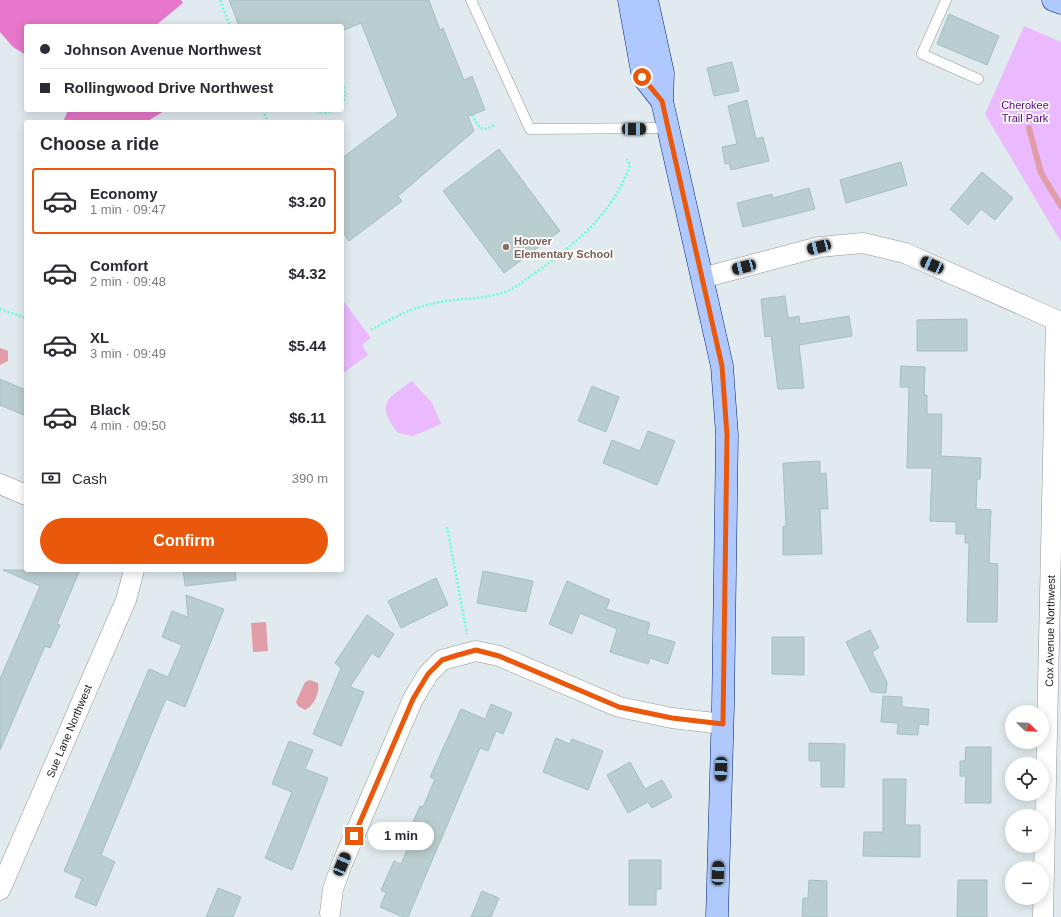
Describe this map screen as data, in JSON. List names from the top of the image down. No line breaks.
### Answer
{"streets":{"street":["Cox Avenue Northwest","Sue Lane Northwest"]},"parks":["Cherokee Trail Park"],"places":["Hoover Elementary School"],"north":"bottom right","page":{"banner":["Johnson Avenue Northwest","Rollingwood Drive Northwest"],"heading":"Choose a ride","list":[{"name":"Economy","note":"1 min · 09:47","value":"$3.20"},{"name":"Comfort","note":"2 min · 09:48","value":"$4.32"},{"name":"XL","note":"3 min · 09:49","value":"$5.44"},{"name":"Black","note":"4 min · 09:50","value":"$6.11"}],"pay":["Cash","390 m"],"buttons":"Confirm","map_buttons":["+","−"],"bubble":"1 min"}}
